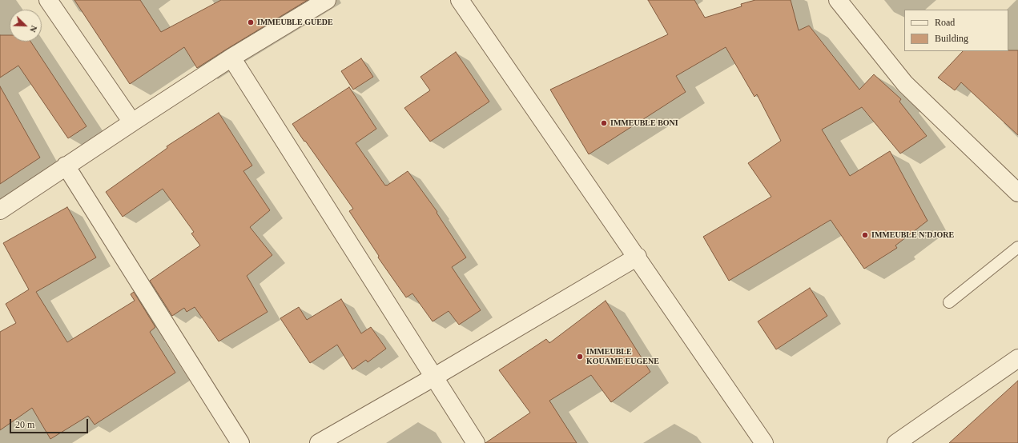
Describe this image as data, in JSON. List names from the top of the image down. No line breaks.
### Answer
{"places":["IMMEUBLE GUEDE","IMMEUBLE BONI","IMMEUBLE N'DJORE","IMMEUBLE KOUAME EUGENE"],"legend":["Road","Building"],"scale_bar":"20 m","north":"bottom right"}
